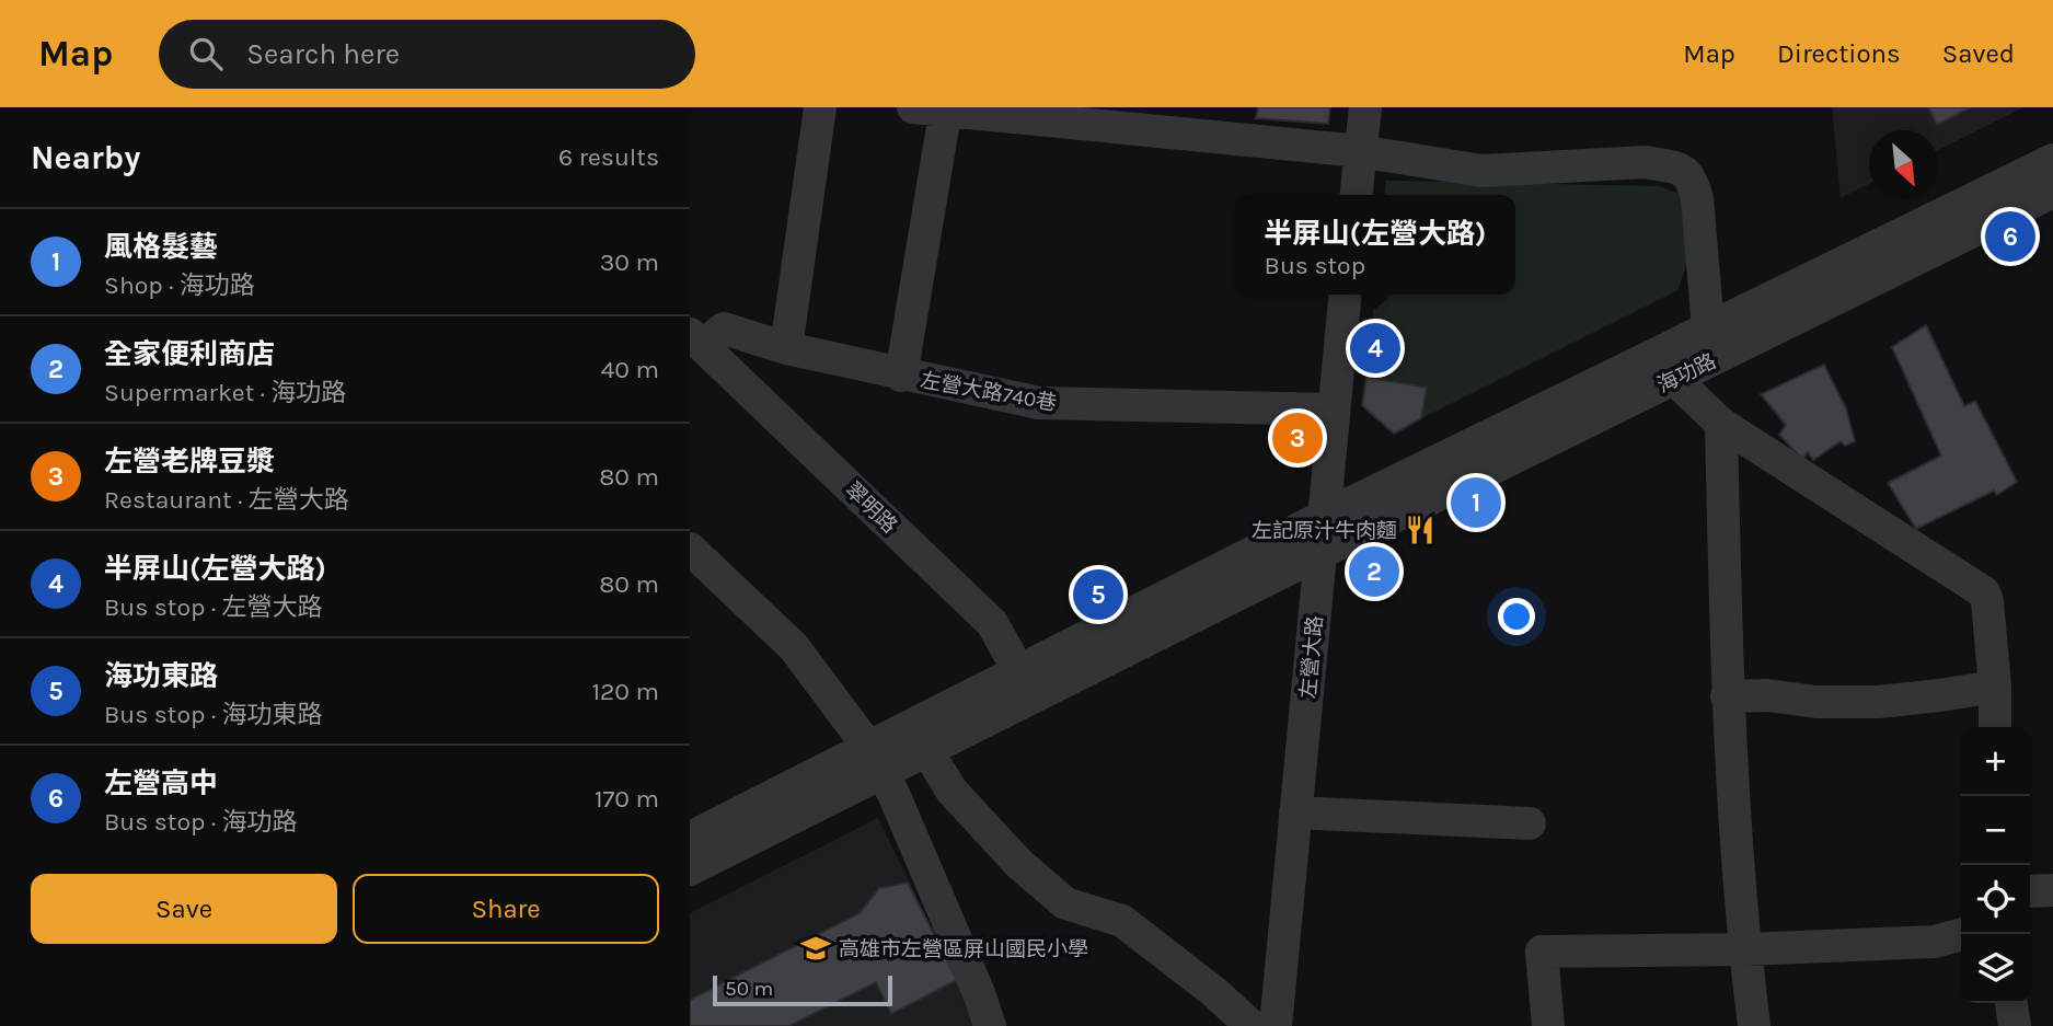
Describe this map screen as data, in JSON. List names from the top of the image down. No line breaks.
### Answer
{"streets":{"street":["海功路","左營大路740巷","翠明路","左營大路"]},"crossings":[["海功路","翠明路"],["海功路","左營大路"],["左營大路740巷","翠明路"],["左營大路740巷","左營大路"]],"places":{"restaurant":["左記原汁牛肉麵"],"school or university":["高雄市左營區屏山國民小學"]},"scale_bar":"50 m","north":"bottom right","page":{"header":"Map","search":"Search here","nav":["Map","Directions","Saved"],"heading":["Nearby","6 results"],"popup":["半屏山(左營大路)","Bus stop"],"list":[{"mark":"1","name":"風格髮藝","note":"Shop · 海功路","value":"30 m"},{"mark":"2","name":"全家便利商店","note":"Supermarket · 海功路","value":"40 m"},{"mark":"3","name":"左營老牌豆漿","note":"Restaurant · 左營大路","value":"80 m"},{"mark":"4","name":"半屏山(左營大路)","note":"Bus stop · 左營大路","value":"80 m"},{"mark":"5","name":"海功東路","note":"Bus stop · 海功東路","value":"120 m"},{"mark":"6","name":"左營高中","note":"Bus stop · 海功路","value":"170 m"}],"pins":["6","4","3","1","2","5"],"map_buttons":["+","−"],"buttons":["Save","Share"],"scale":"50 m"}}
